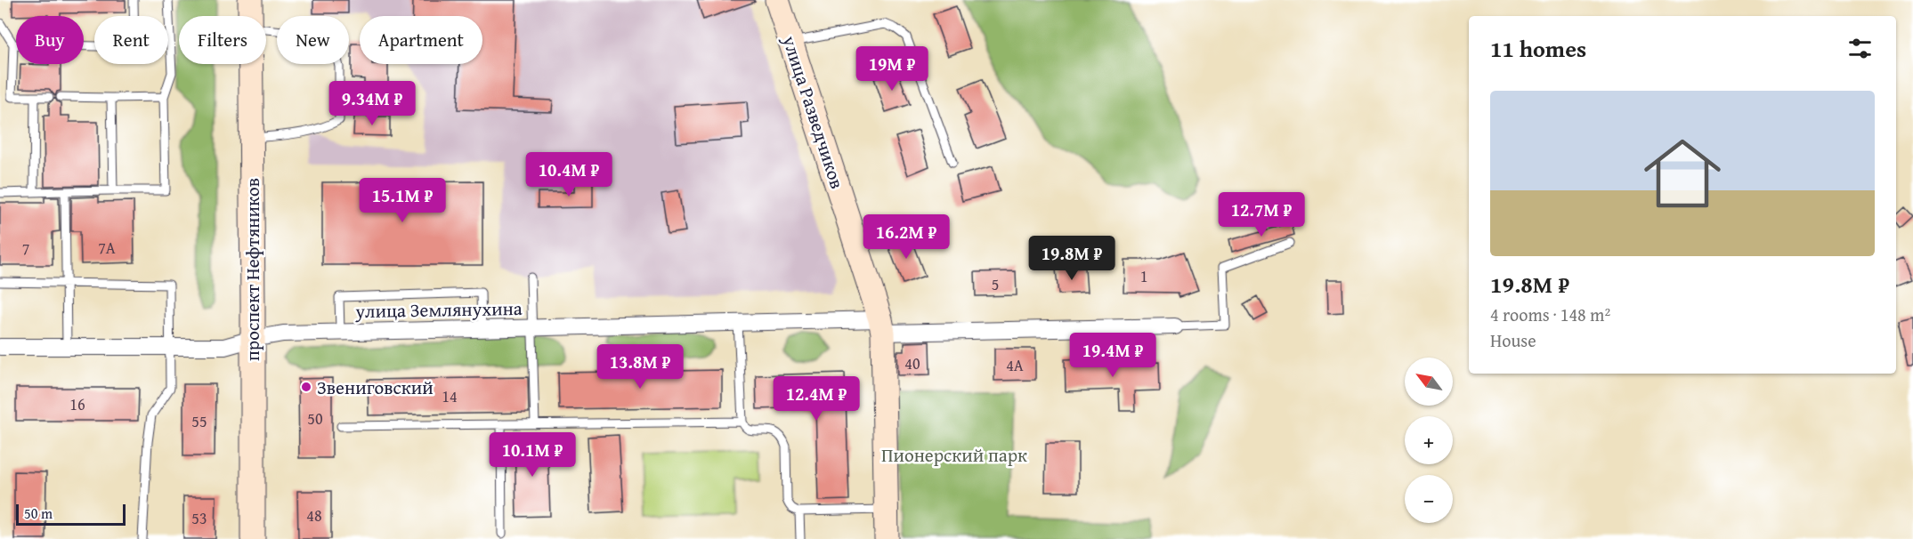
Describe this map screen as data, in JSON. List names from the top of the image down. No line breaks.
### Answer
{"streets":{"street":["улица Разведчиков","проспект Нефтяников","улица Землянухина"]},"crossings":[["улица Разведчиков","улица Землянухина"],["проспект Нефтяников","улица Землянухина"]],"parks":["Пионерский парк"],"places":["Звениговский"],"house_numbers":["7А","7","1","5","40","4А","14","16","50","55","48","53"],"scale_bar":"50 m","north":"top left","page":{"chip":["Buy","Rent","Filters","New","Apartment"],"heading":"11 homes","price":["19M ₽","9.34M ₽","10.4M ₽","15.1M ₽","12.7M ₽","16.2M ₽","19.8M ₽","19.4M ₽","13.8M ₽","12.4M ₽","10.1M ₽"],"list":[{"name":"19.8M ₽","note":"4 rooms · 148 m² · House"}],"map_buttons":["+","−"],"scale":"50 m"}}
